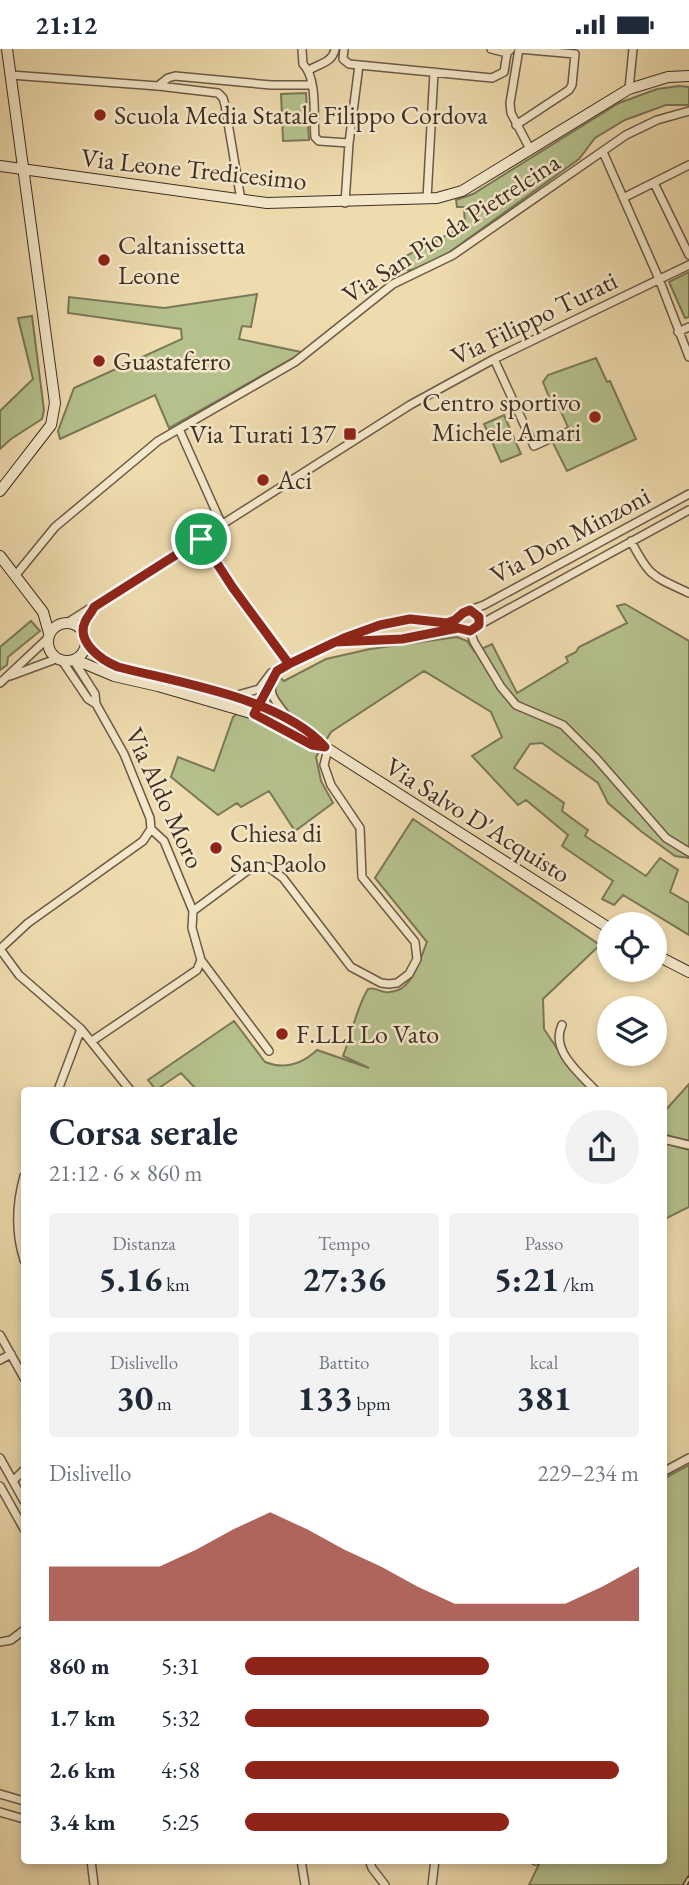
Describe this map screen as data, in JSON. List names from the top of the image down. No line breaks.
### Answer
{"streets":{"street":["Via Leone Tredicesimo","Via San Pio da Pietrelcina","Via Filippo Turati","Via Don Minzoni","Via Aldo Moro","Via Salvo D'Acquisto"]},"crossings":[["Via Filippo Turati","Via Aldo Moro"],["Via Filippo Turati","Via Salvo D'Acquisto"],["Via Aldo Moro","Via Salvo D'Acquisto"]],"places":{"other":["Scuola Media Statale Filippo Cordova","Caltanissetta Leone","Guastaferro","Centro sportivo Michele Amari","Aci","Chiesa di San Paolo","F.LLI Lo Vato"],"transit":["Via Turati 137"]},"page":{"status":"21:12","heading":["Corsa serale","21:12 · 6 × 860 m"],"stats":[["Distanza","5.16 km"],["Tempo","27:36"],["Passo","5:21 /km"],["Dislivello","30 m"],["Battito","133 bpm"],["kcal","381"]],"chart":["Dislivello","229–234 m"],"list":[{"name":"860 m","note":"5:31"},{"name":"1.7 km","note":"5:32"},{"name":"2.6 km","note":"4:58"},{"name":"3.4 km","note":"5:25"}]}}
